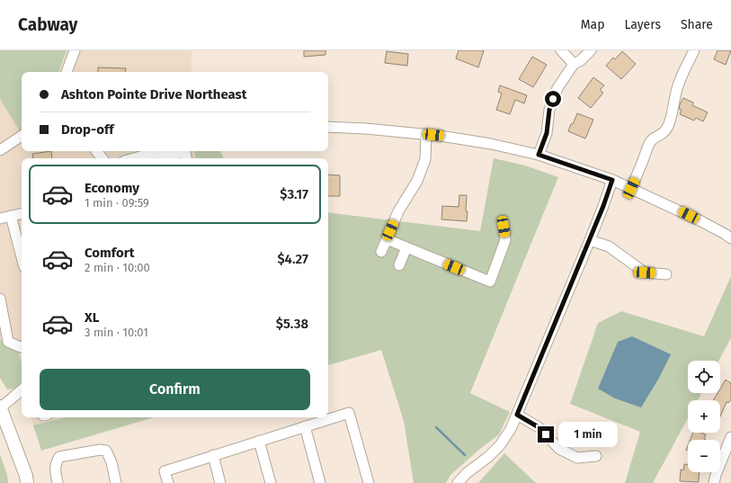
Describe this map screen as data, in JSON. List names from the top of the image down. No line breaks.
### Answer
{"page":{"header":"Cabway","nav":["Map","Layers","Share"],"banner":["Ashton Pointe Drive Northeast","Drop-off"],"list":[{"name":"Economy","note":"1 min · 09:59","value":"$3.17"},{"name":"Comfort","note":"2 min · 10:00","value":"$4.27"},{"name":"XL","note":"3 min · 10:01","value":"$5.38"}],"map_buttons":["+","−"],"buttons":"Confirm","bubble":"1 min"}}
